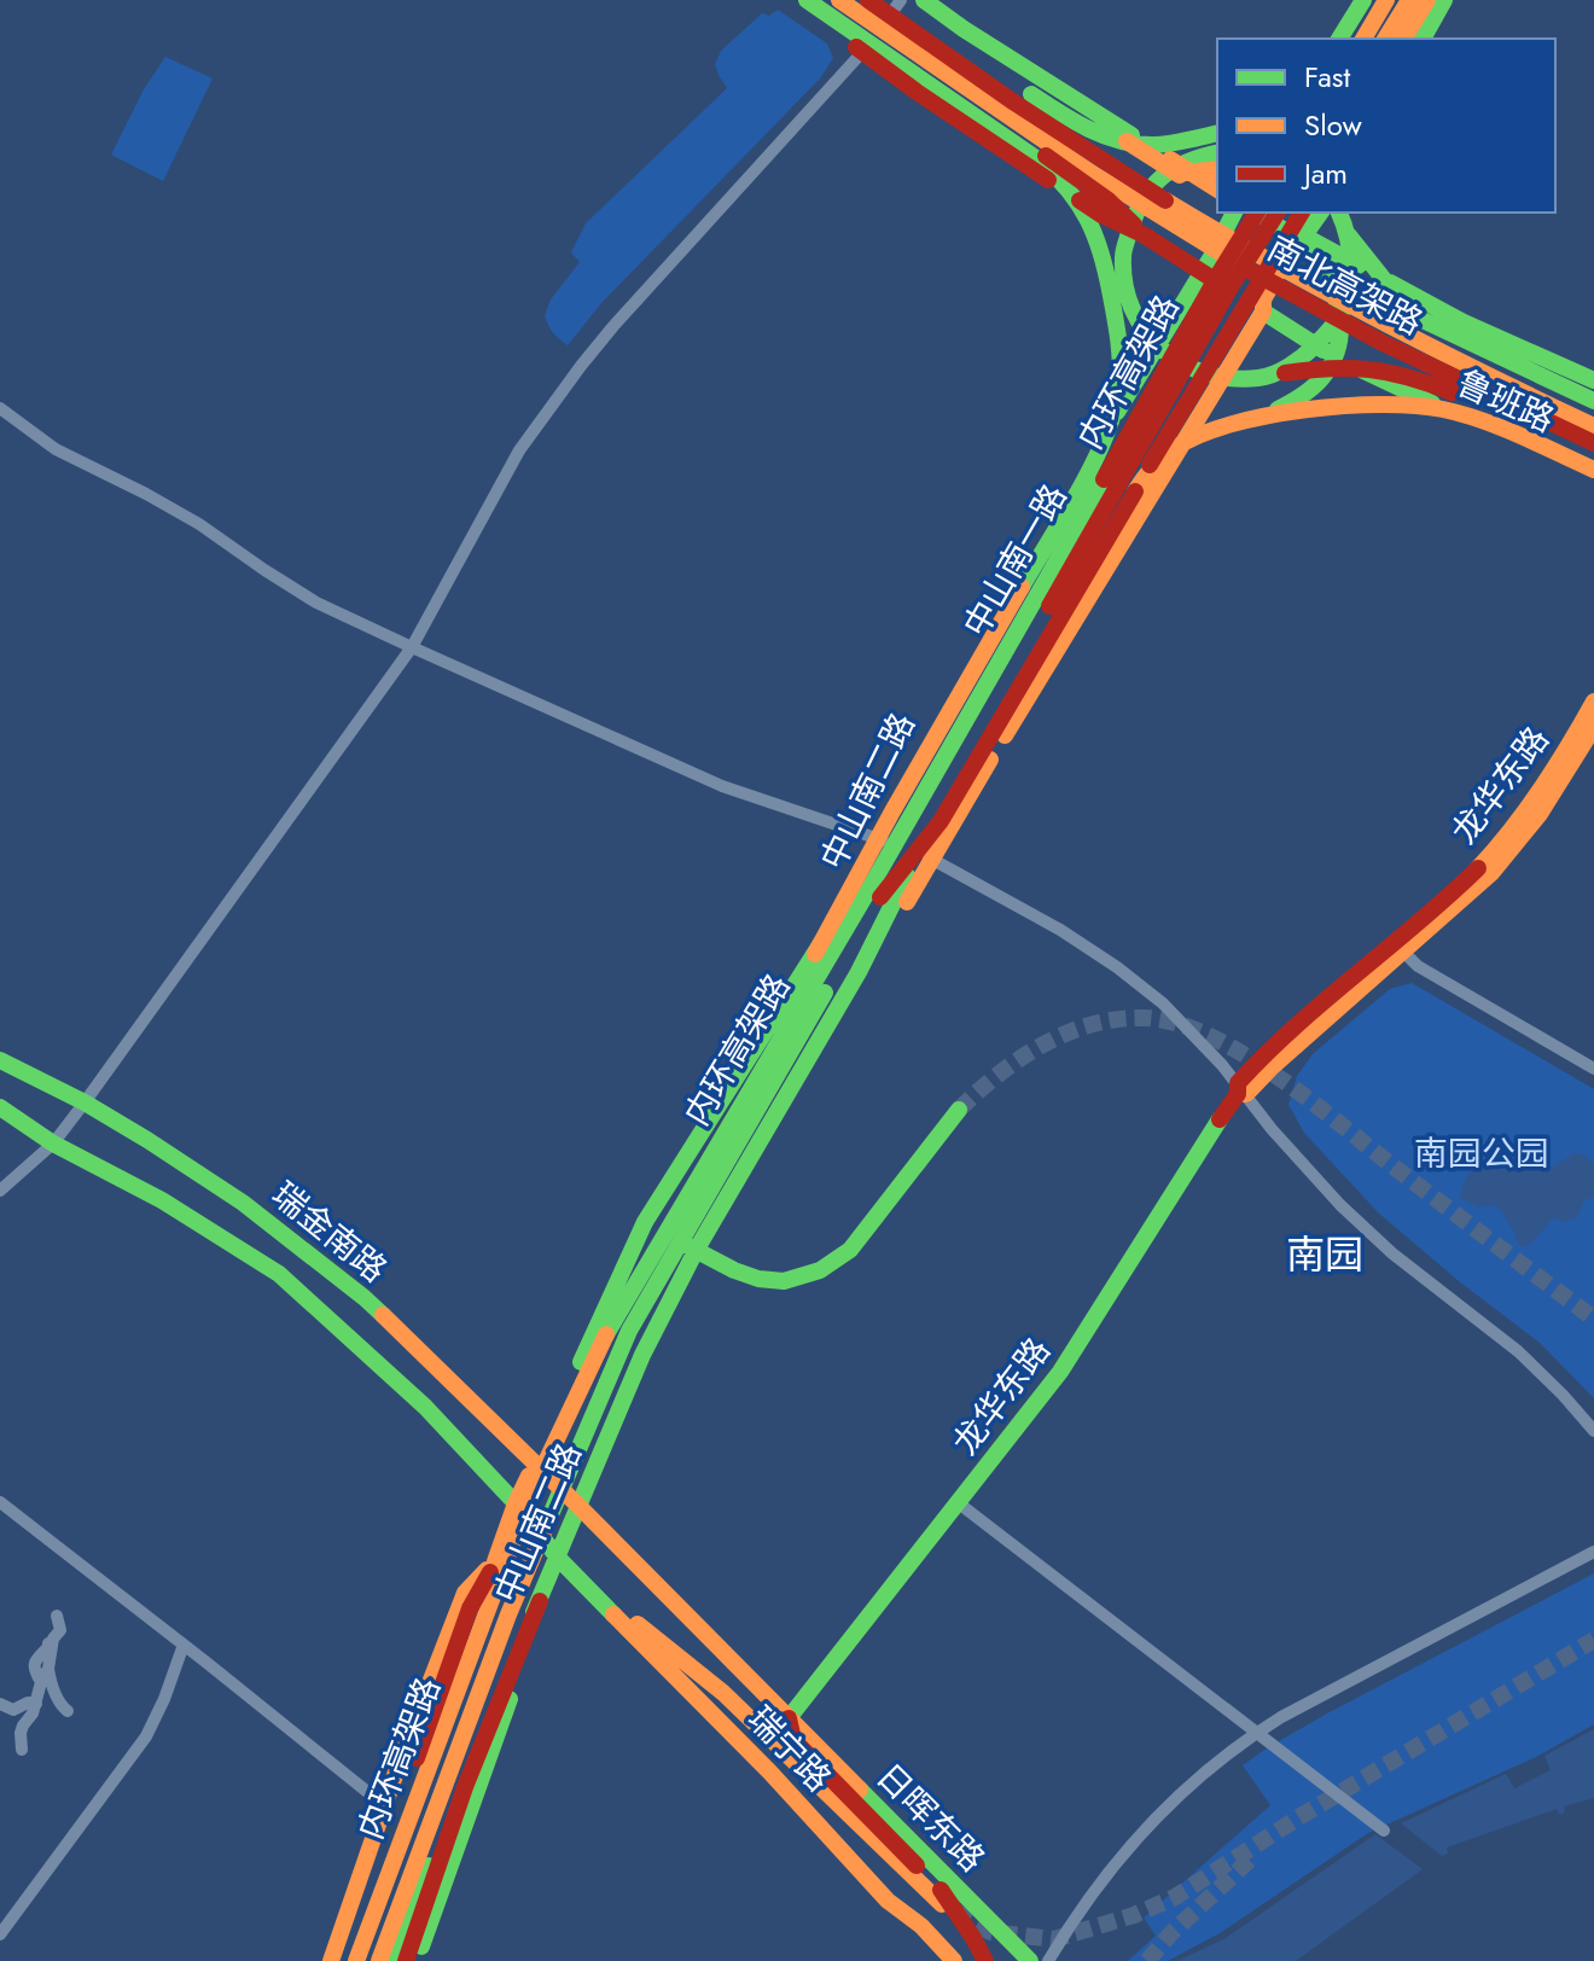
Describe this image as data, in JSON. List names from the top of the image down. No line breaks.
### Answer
{"streets":{"main road":["南北高架路","内环高架路","鲁班路","中山南一路","龙华东路","中山南二路","瑞金南路","瑞宁路","日晖东路"]},"crossings":[["内环高架路","中山南二路"],["鲁班路","中山南一路"],["鲁班路","中山南二路"],["中山南一路","中山南二路"],["龙华东路","日晖东路"],["中山南二路","瑞金南路"],["中山南二路","日晖东路"],["瑞金南路","日晖东路"]],"districts":["南园"],"parks":["南园公园"],"legend":["Fast","Slow","Jam"]}
